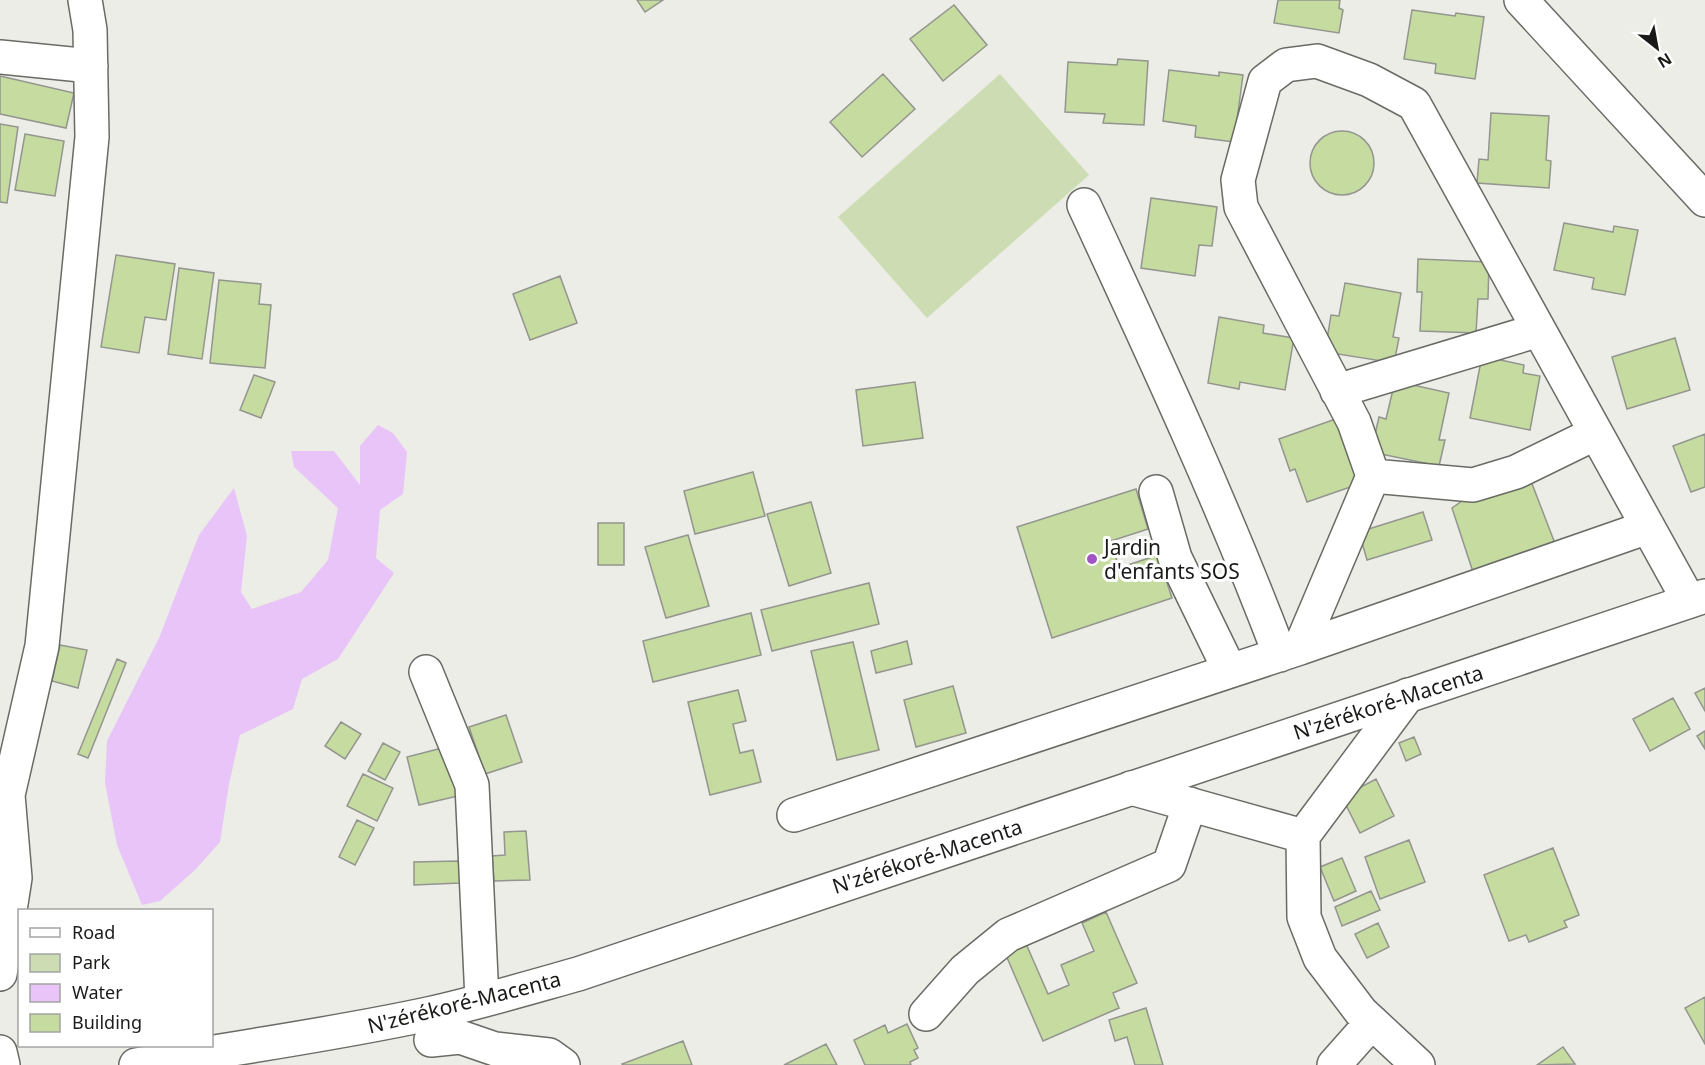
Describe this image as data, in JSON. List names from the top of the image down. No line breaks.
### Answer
{"streets":{"main road":["N'zérékoré-Macenta"]},"places":["Jardin d'enfants SOS"],"legend":["Road","Park","Water","Building"],"north":"bottom right"}
